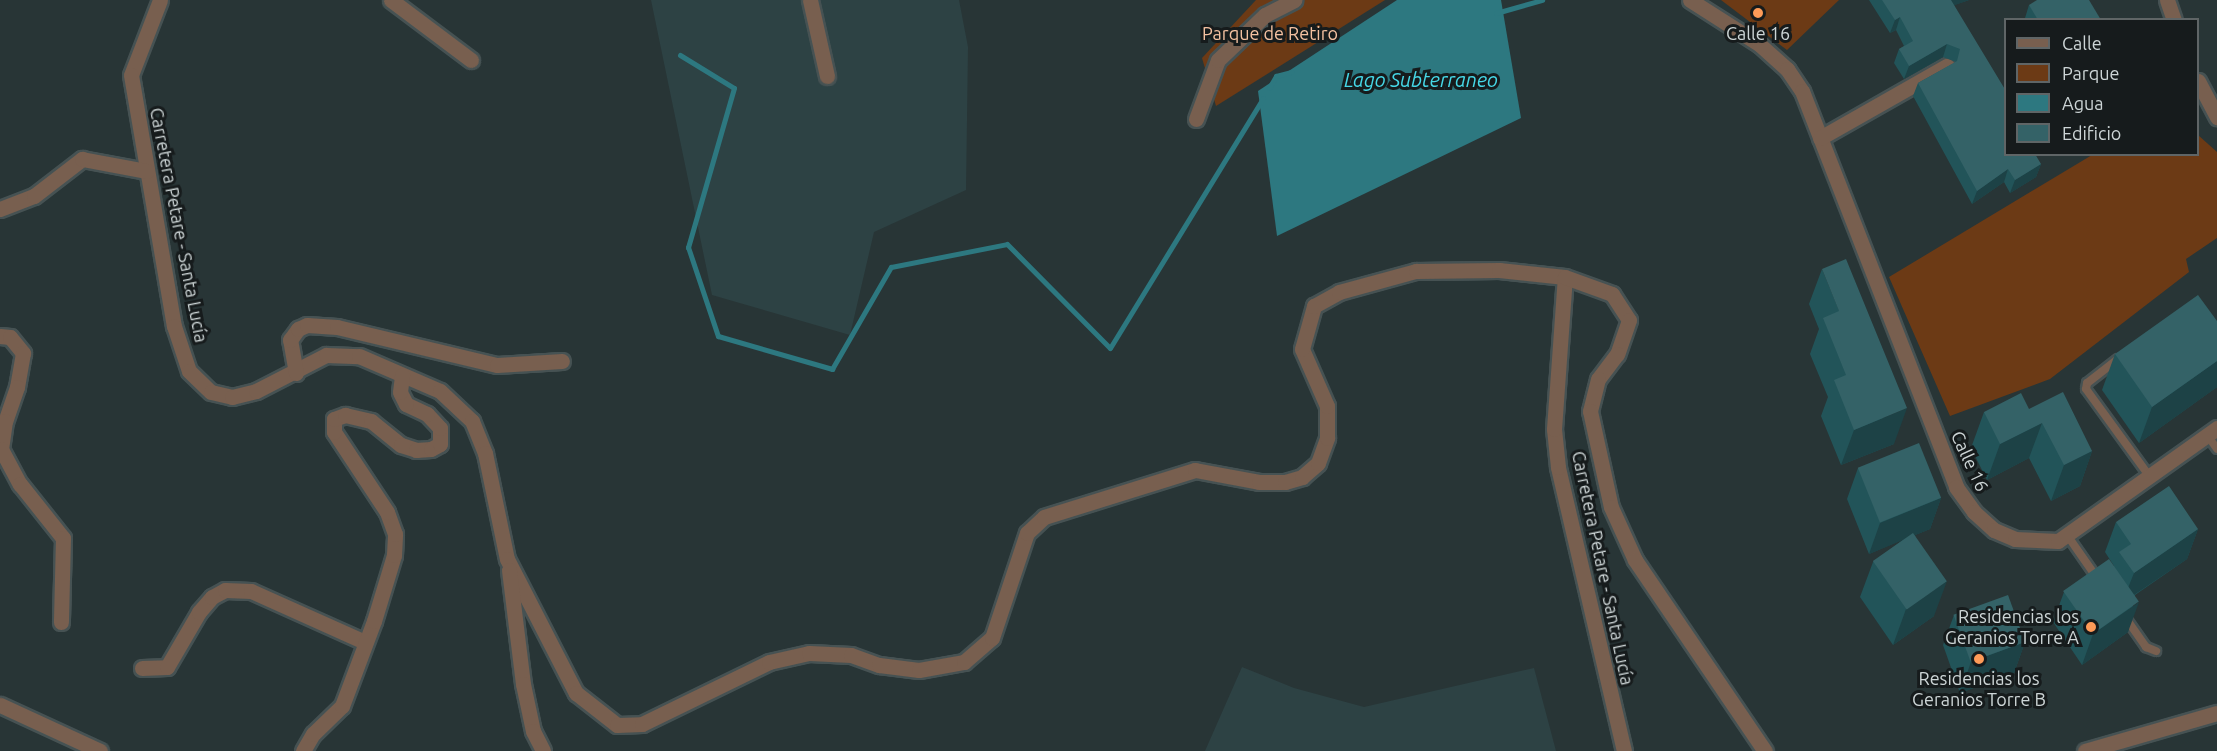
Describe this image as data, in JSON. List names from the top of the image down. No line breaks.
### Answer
{"streets":{"street":["Carretera Petare - Santa Lucía","Calle 16"]},"water":["Lago Subterraneo"],"parks":["Parque de Retiro"],"places":["Calle 16","Residencias los Geranios Torre A","Residencias los Geranios Torre B"],"legend":["Calle","Parque","Agua","Edificio"]}
